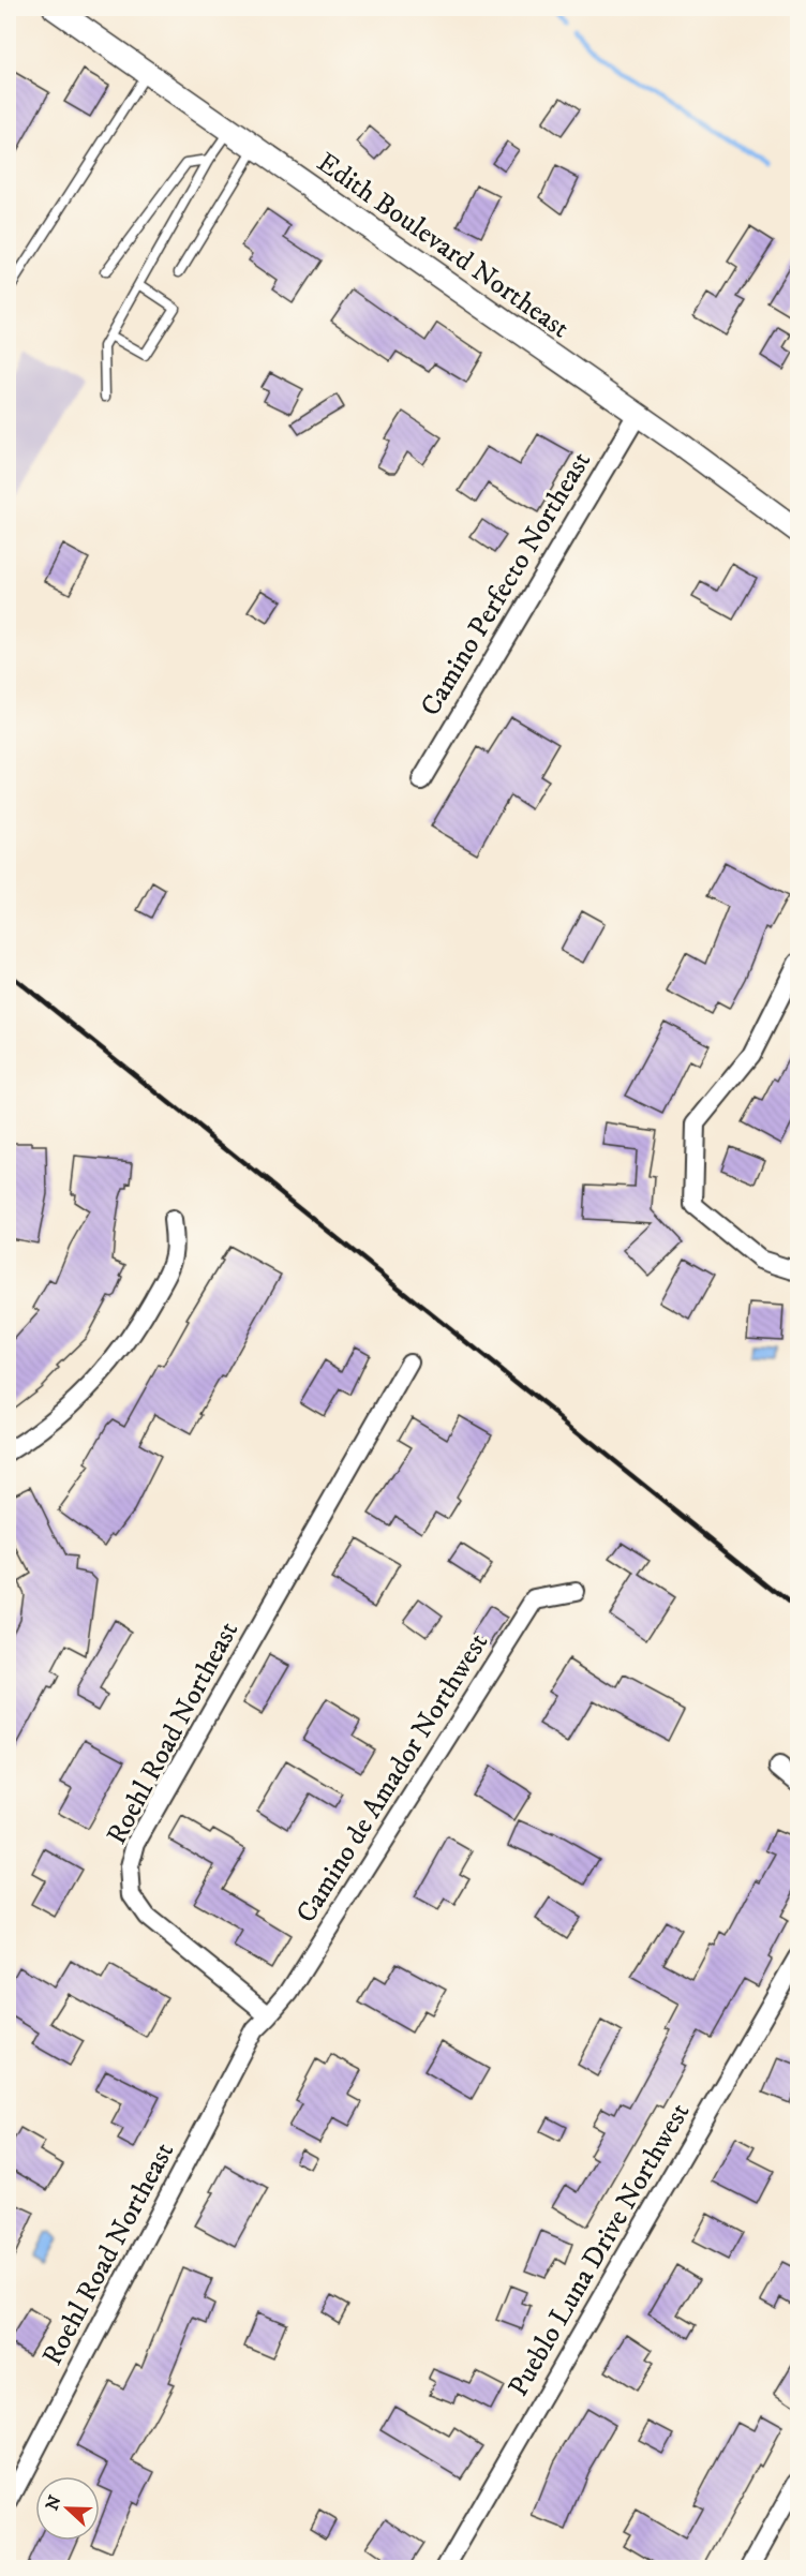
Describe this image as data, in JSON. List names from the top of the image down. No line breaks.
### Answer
{"streets":{"street":["Edith Boulevard Northeast","Camino Perfecto Northeast","Roehl Road Northeast","Camino de Amador Northwest","Pueblo Luna Drive Northwest"]},"crossings":[["Edith Boulevard Northeast","Camino Perfecto Northeast"],["Roehl Road Northeast","Camino de Amador Northwest"]],"north":"left"}
